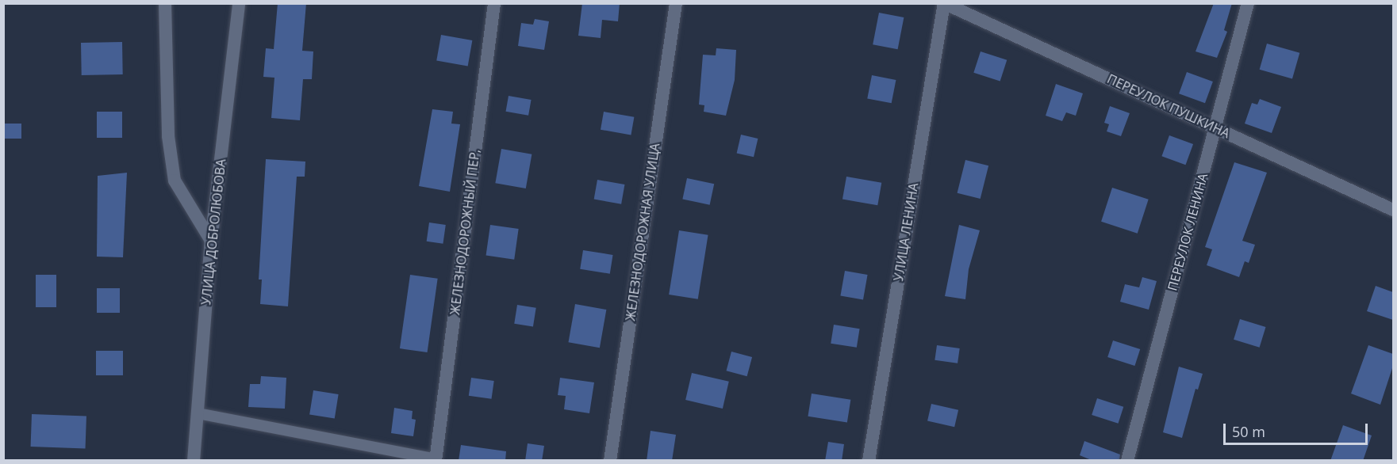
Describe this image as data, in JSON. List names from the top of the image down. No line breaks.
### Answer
{"streets":{"street":["ПЕРЕУЛОК ПУШКИНА","УЛИЦА ДОБРОЛЮБОВА","ЖЕЛЕЗНОДОРОЖНЫЙ ПЕР,","ЖЕЛЕЗНОДОРОЖНАЯ УЛИЦА","УЛИЦА ЛЕНИНА","ПЕРЕУЛОК ЛЕНИНА"]},"crossings":[["ПЕРЕУЛОК ПУШКИНА","УЛИЦА ЛЕНИНА"],["ПЕРЕУЛОК ПУШКИНА","ПЕРЕУЛОК ЛЕНИНА"]],"scale_bar":"50 m"}
